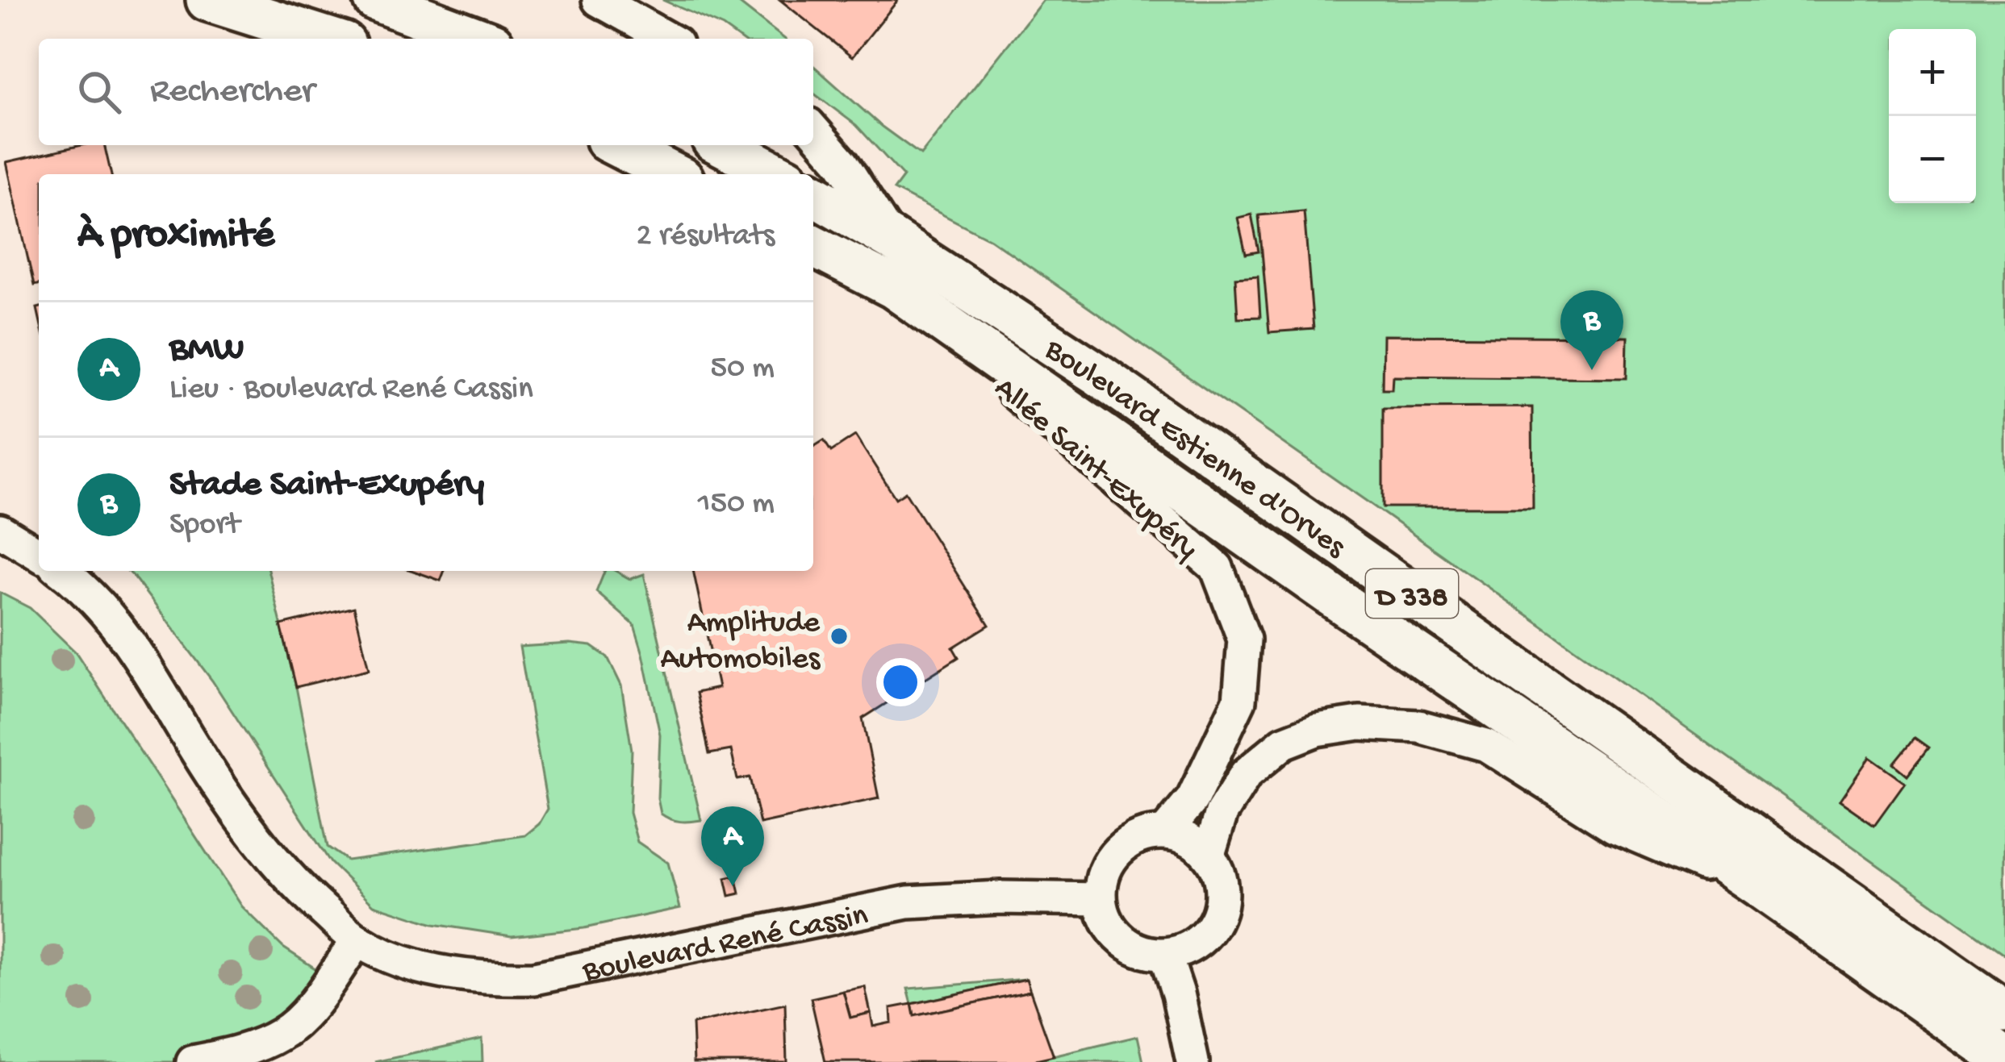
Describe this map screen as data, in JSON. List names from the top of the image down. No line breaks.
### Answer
{"streets":{"main road":["Boulevard Estienne d'Orves","D 338"],"street":["Allée Saint-Exupéry","Boulevard René Cassin"]},"crossings":[["Boulevard Estienne d'Orves","Allée Saint-Exupéry"],["Allée Saint-Exupéry","Boulevard René Cassin"]],"places":["Amplitude Automobiles"],"page":{"map_buttons":["+","−"],"search":"Rechercher","heading":["À proximité","2 résultats"],"pins":["B","A"],"list":[{"mark":"A","name":"BMW","note":"Lieu · Boulevard René Cassin","value":"50 m"},{"mark":"B","name":"Stade Saint-Exupéry","note":"Sport","value":"150 m"}]}}
